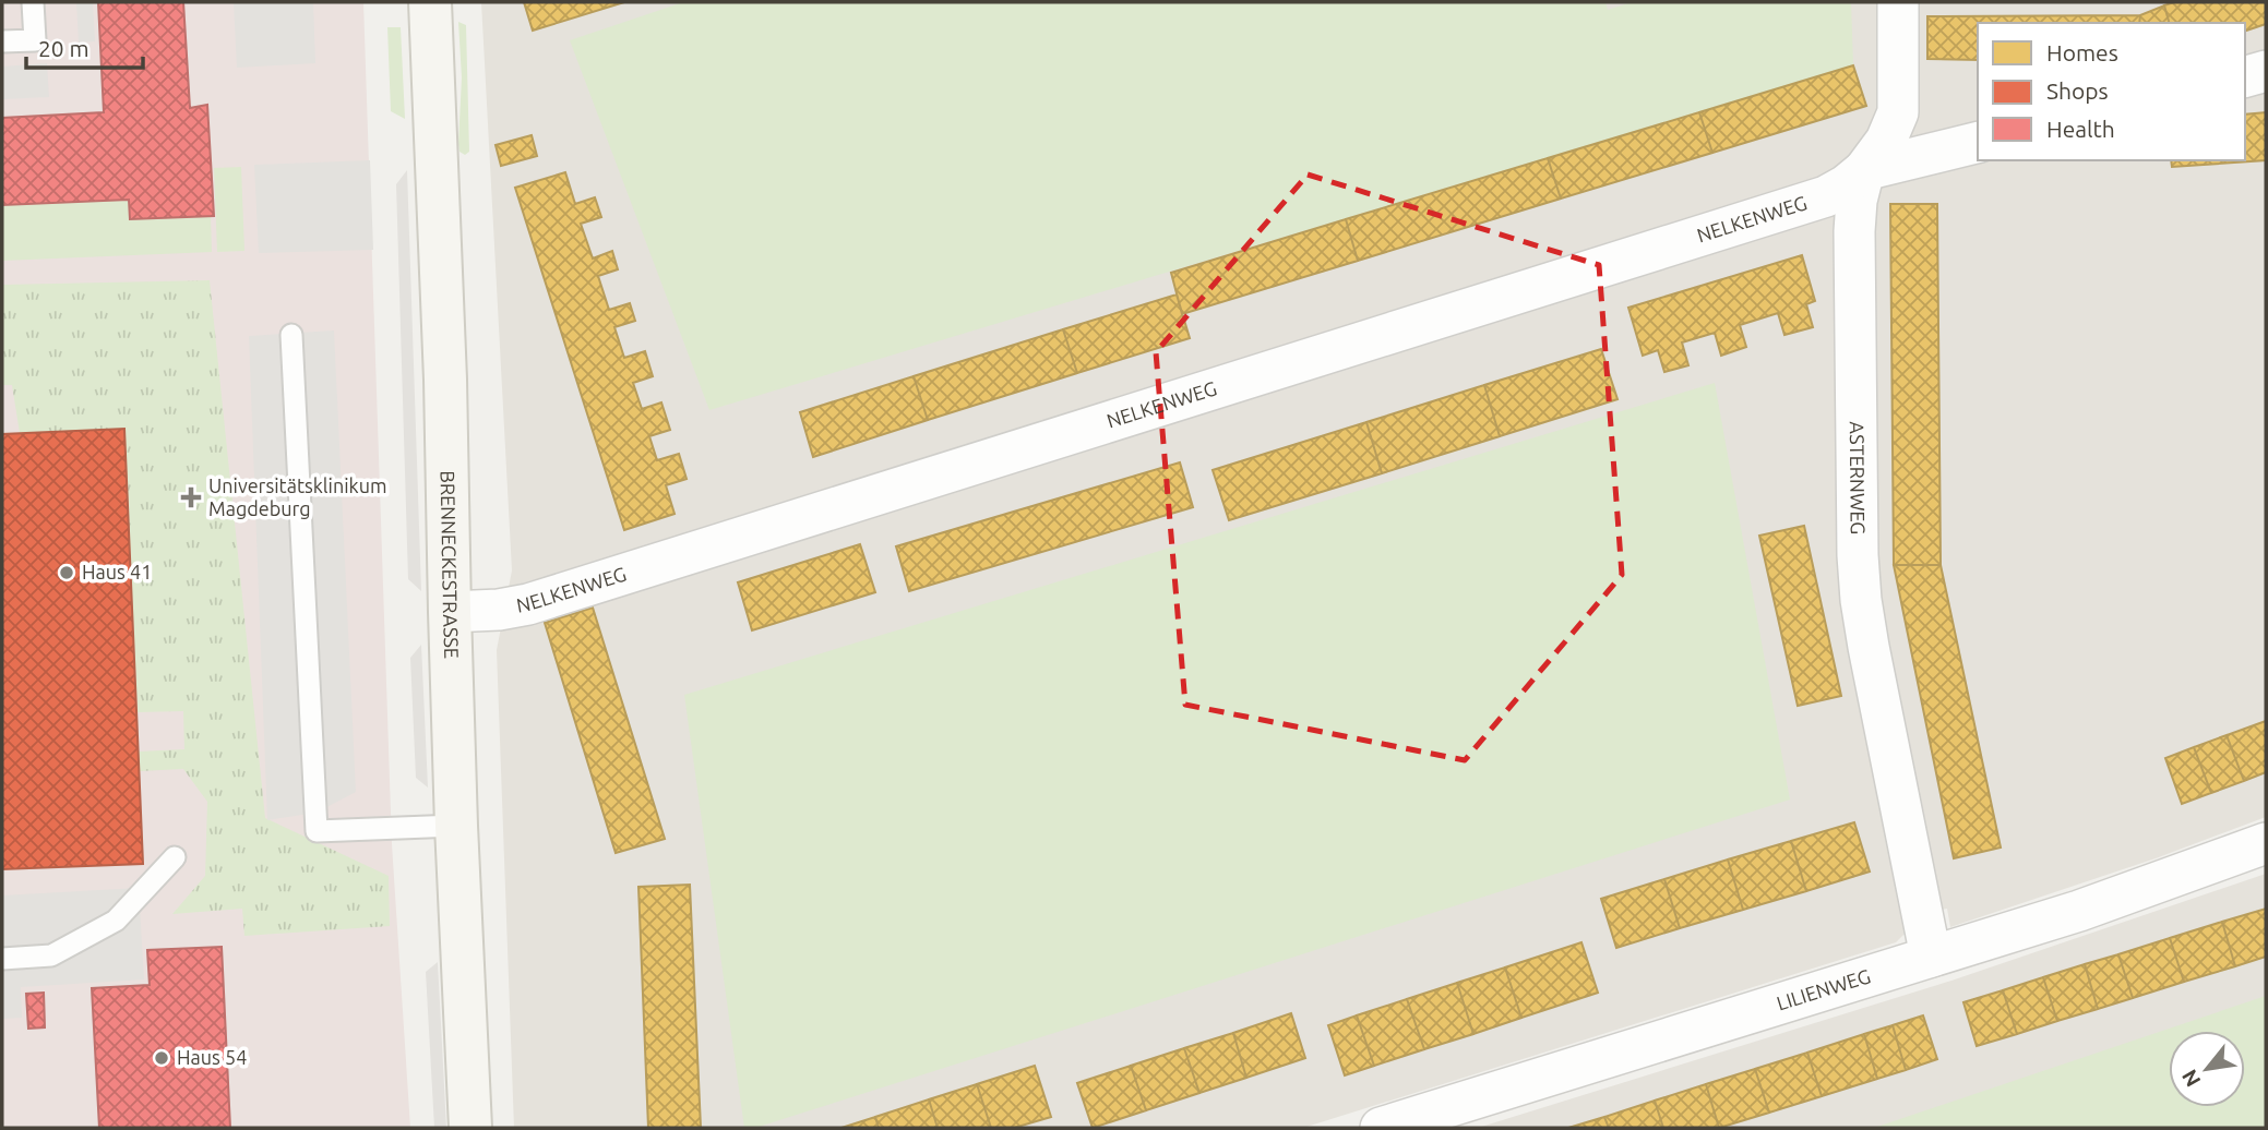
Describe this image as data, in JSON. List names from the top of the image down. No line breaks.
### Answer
{"streets":{"street":["NELKENWEG","ASTERNWEG","BRENNECKESTRASSE","LILIENWEG"]},"crossings":[["NELKENWEG","ASTERNWEG"],["NELKENWEG","BRENNECKESTRASSE"],["ASTERNWEG","LILIENWEG"]],"places":{"health":["Universitätsklinikum Magdeburg"],"other":["Haus 41","Haus 54"]},"legend":["Homes","Shops","Health"],"scale_bar":"20 m","north":"bottom left"}
